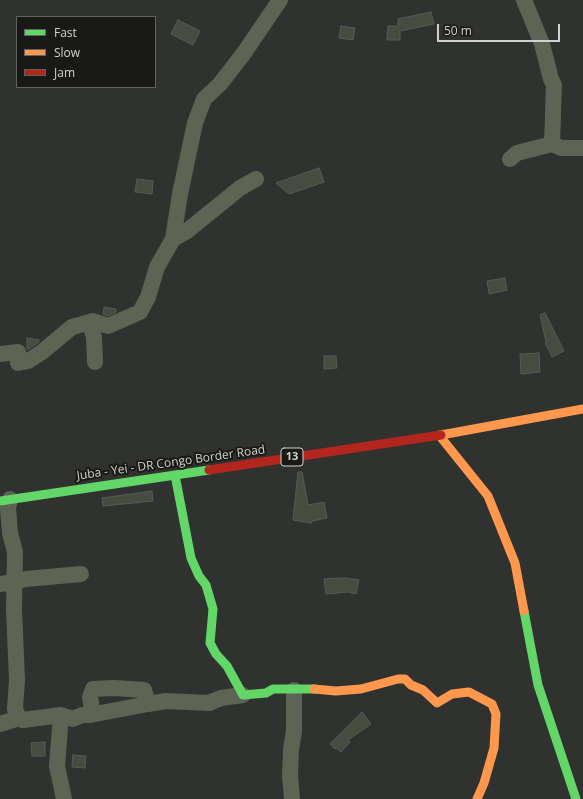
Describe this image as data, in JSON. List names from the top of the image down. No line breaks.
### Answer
{"streets":{"street":["13","Juba - Yei - DR Congo Border Road"]},"legend":["Fast","Slow","Jam"],"scale_bar":"50 m"}
